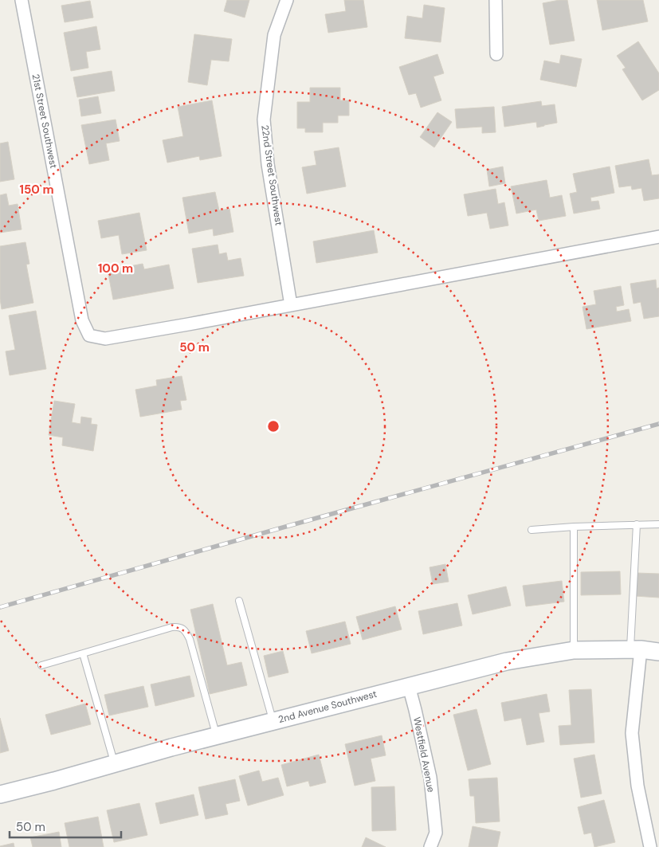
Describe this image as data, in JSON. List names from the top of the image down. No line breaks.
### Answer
{"streets":{"street":["21st Street Southwest","22nd Street Southwest","2nd Avenue Southwest","Westfield Avenue"]},"crossings":[["21st Street Southwest","22nd Street Southwest"],["2nd Avenue Southwest","Westfield Avenue"]],"scale_bar":"50 m","rings":["150 m","100 m","50 m"]}
